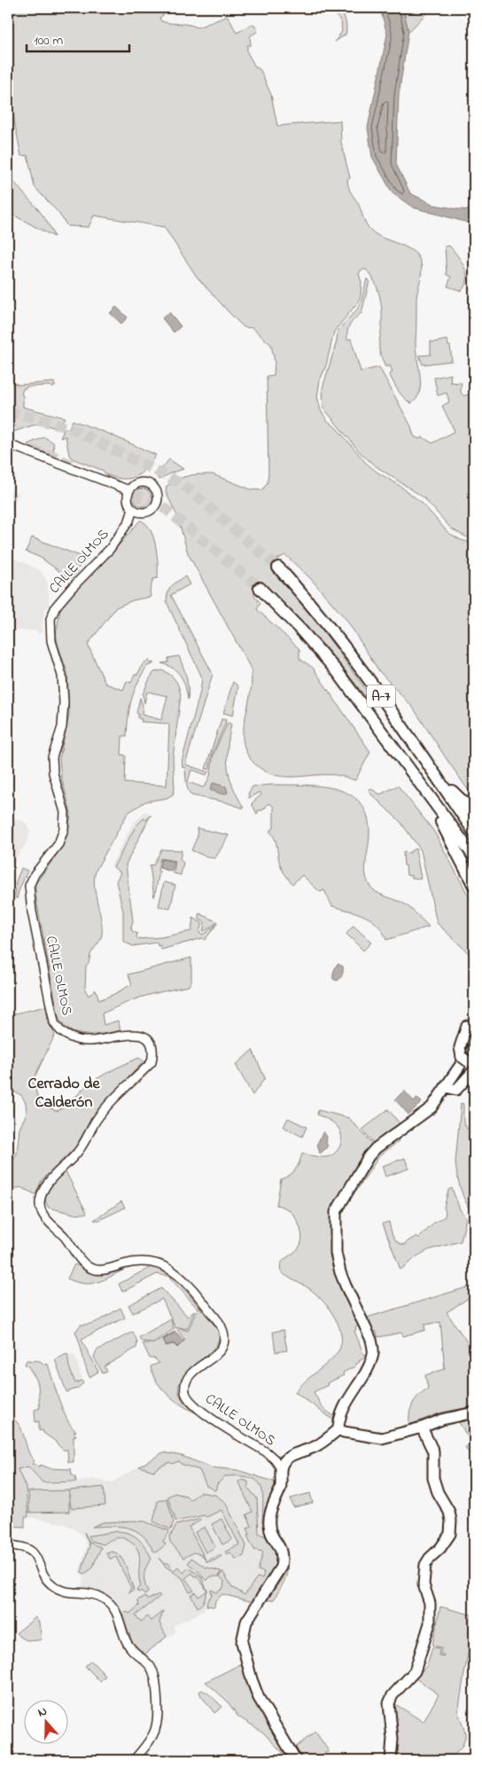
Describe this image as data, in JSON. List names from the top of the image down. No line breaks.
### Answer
{"streets":{"highway":["A-7"],"street":["CALLE OLMOS"]},"districts":["Cerrado de Calderón"],"scale_bar":"100 m","north":"top"}
